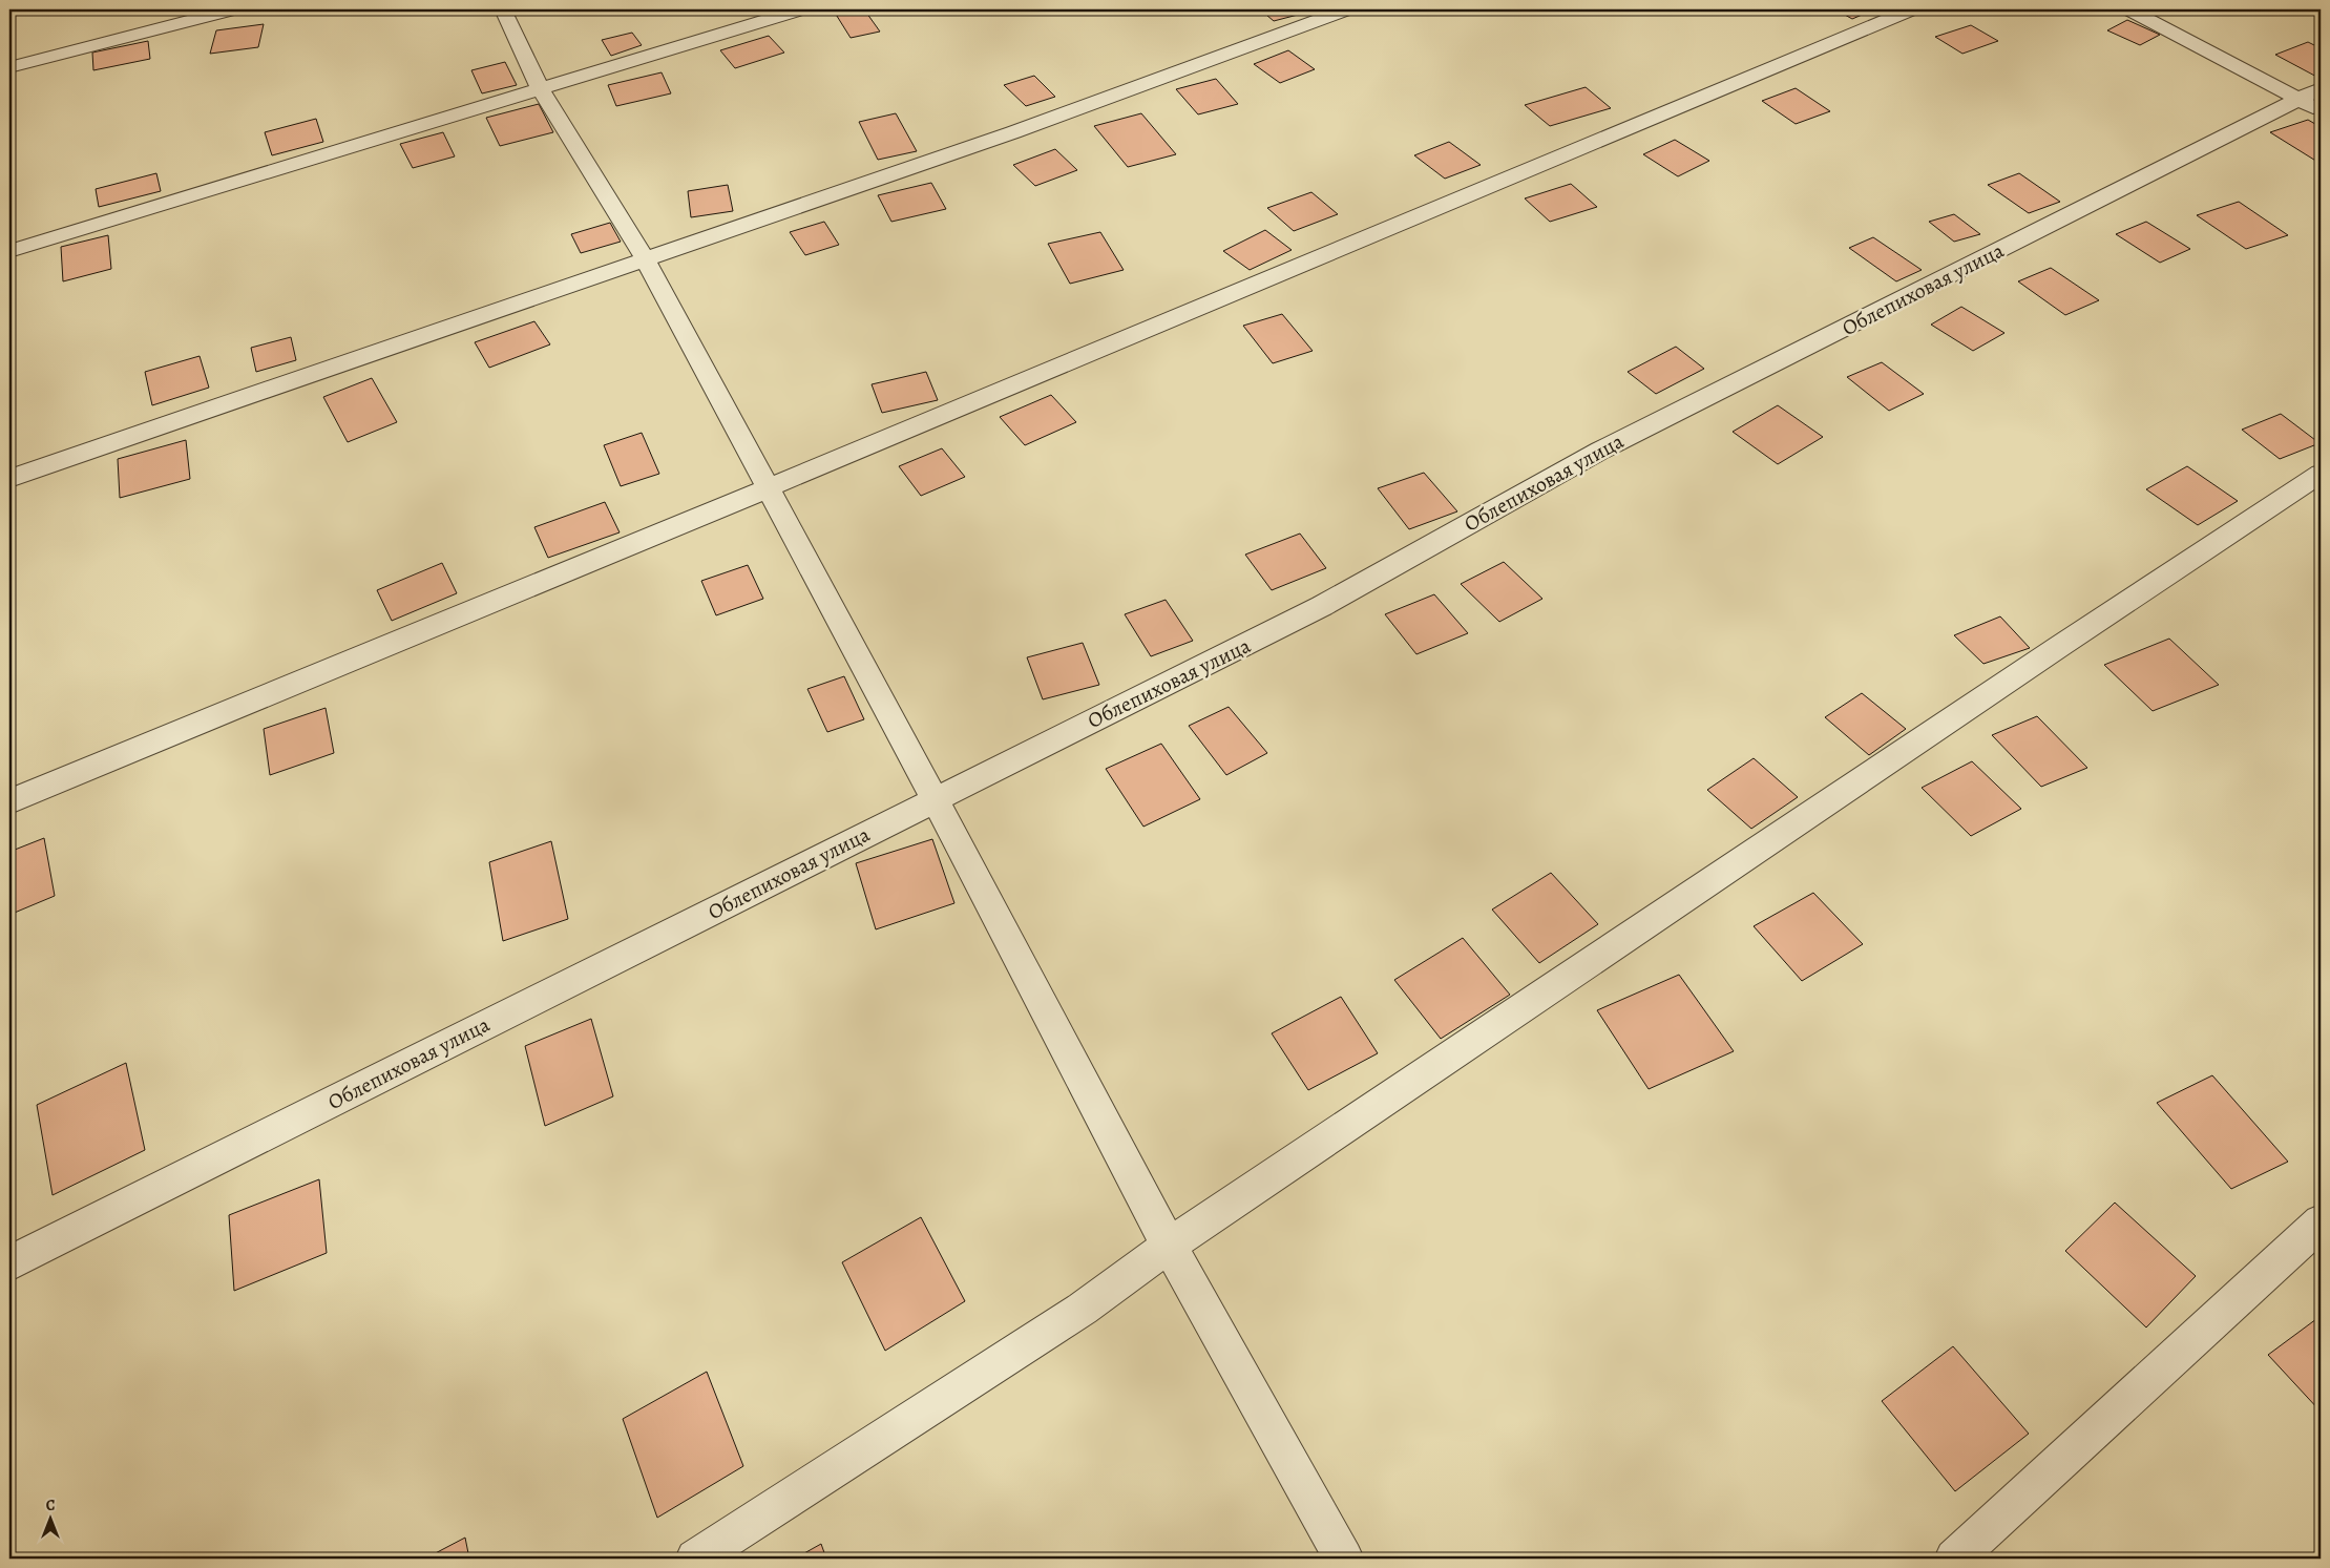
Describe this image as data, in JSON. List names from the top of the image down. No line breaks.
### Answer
{"streets":{"street":["Облепиховая улица"]},"north":"top"}
